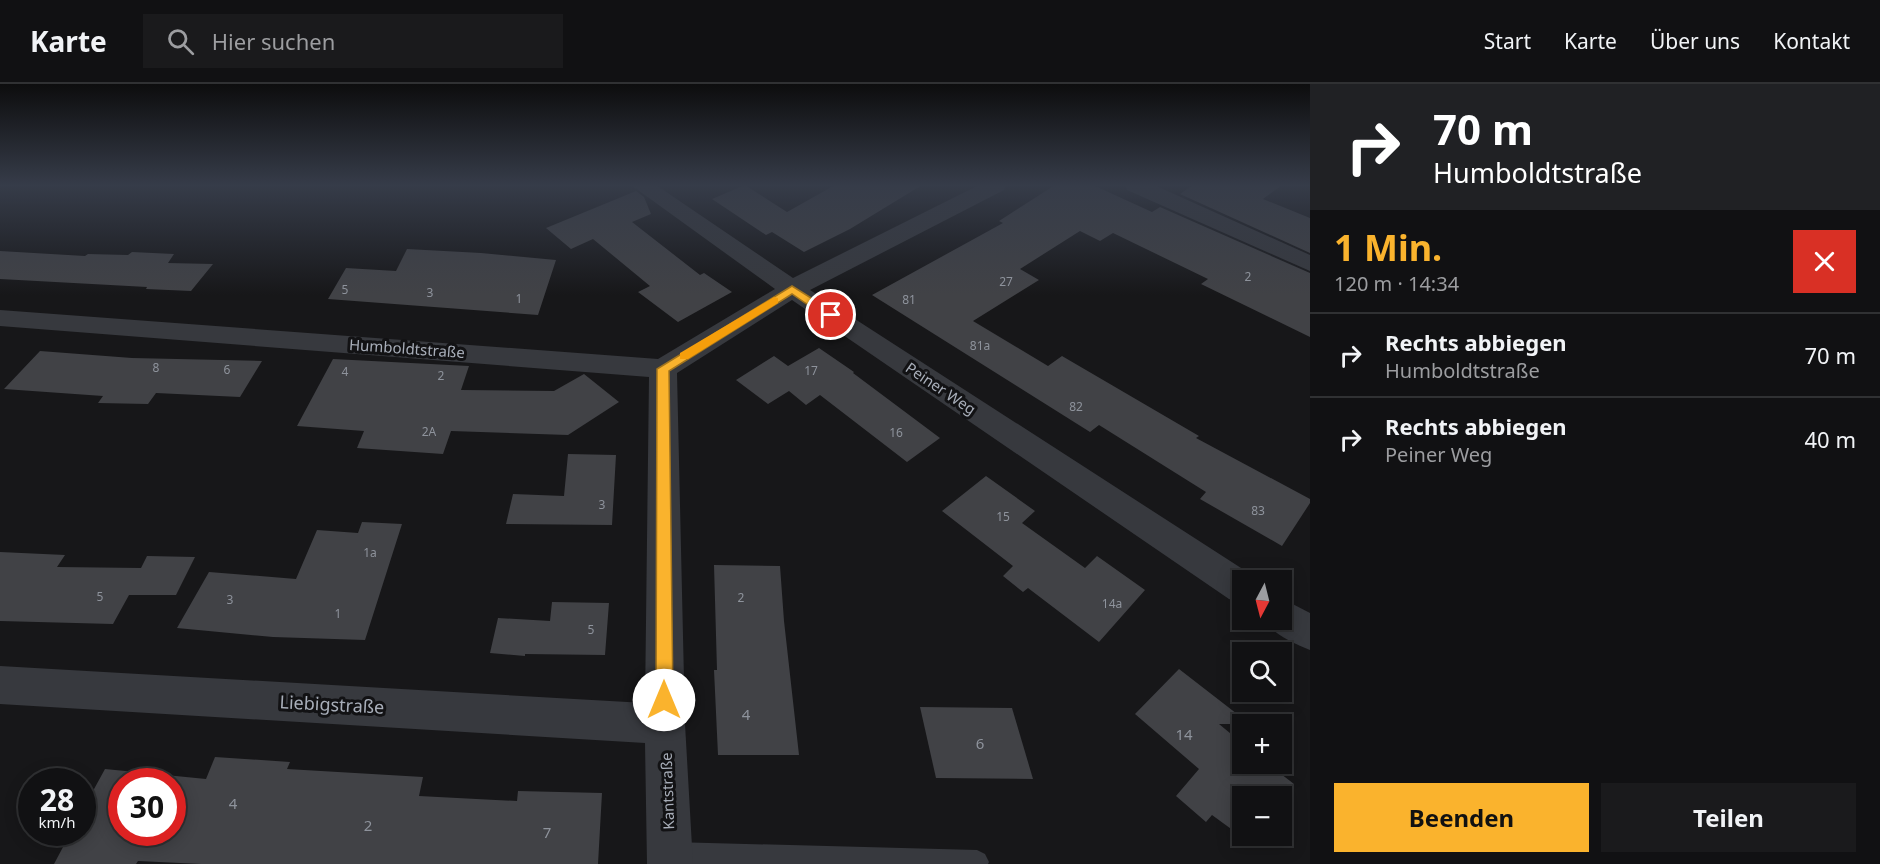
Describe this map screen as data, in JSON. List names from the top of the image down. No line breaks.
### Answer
{"streets":{"street":["Humboldtstraße","Peiner Weg","Liebigstraße","Kantstraße"]},"crossings":[["Humboldtstraße","Kantstraße"],["Liebigstraße","Kantstraße"]],"house_numbers":["2","27","5","3","1","81","81a","8","6","17","4","2","82","2A","16","3","83","15","1a","5","2","3","14a","1","5","4","14","6","4","2","7"],"north":"bottom","page":{"header":"Karte","search":"Hier suchen","nav":["Start","Karte","Über uns","Kontakt"],"turn":["70 m","Humboldtstraße"],"heading":["1 Min.","120 m · 14:34"],"list":[{"name":"Rechts abbiegen","note":"Humboldtstraße","value":"70 m"},{"name":"Rechts abbiegen","note":"Peiner Weg","value":"40 m"}],"map_buttons":["+","−"],"speed":"28 km/h","limit":"30","buttons":["Beenden","Teilen"]}}
